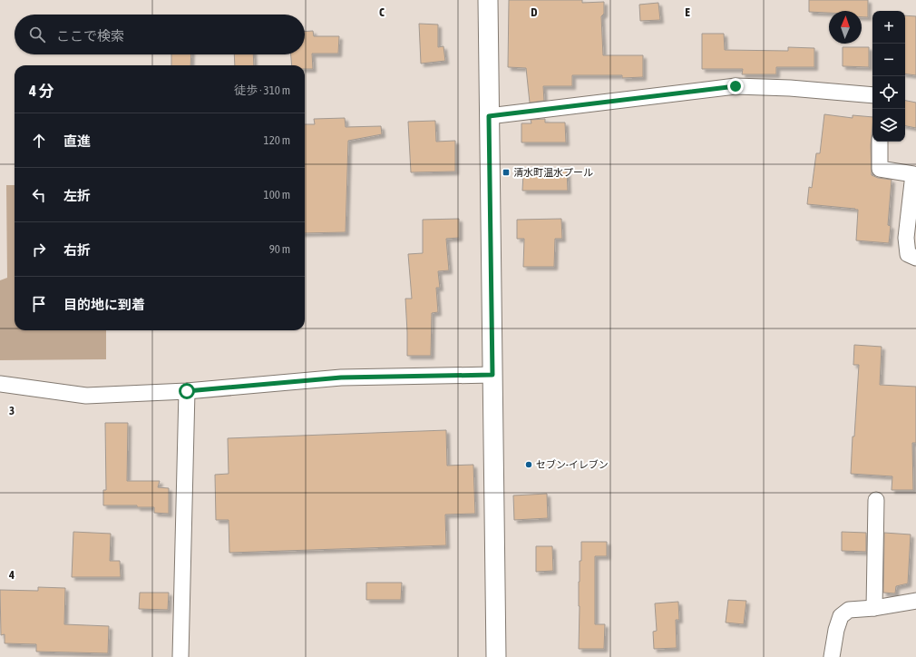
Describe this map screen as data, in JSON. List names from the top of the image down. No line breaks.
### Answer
{"places":{"transit":["清水町温水プール"],"other":["セブン-イレブン"]},"north":"top","page":{"map_buttons":["+","−"],"search":"ここで検索","heading":["4 分","徒歩 · 310 m"],"list":[["直進","120 m"],["左折","100 m"],["右折","90 m"],"目的地に到着"]},"grid":{"columns":["C","D","E"],"rows":["3","4"]}}
